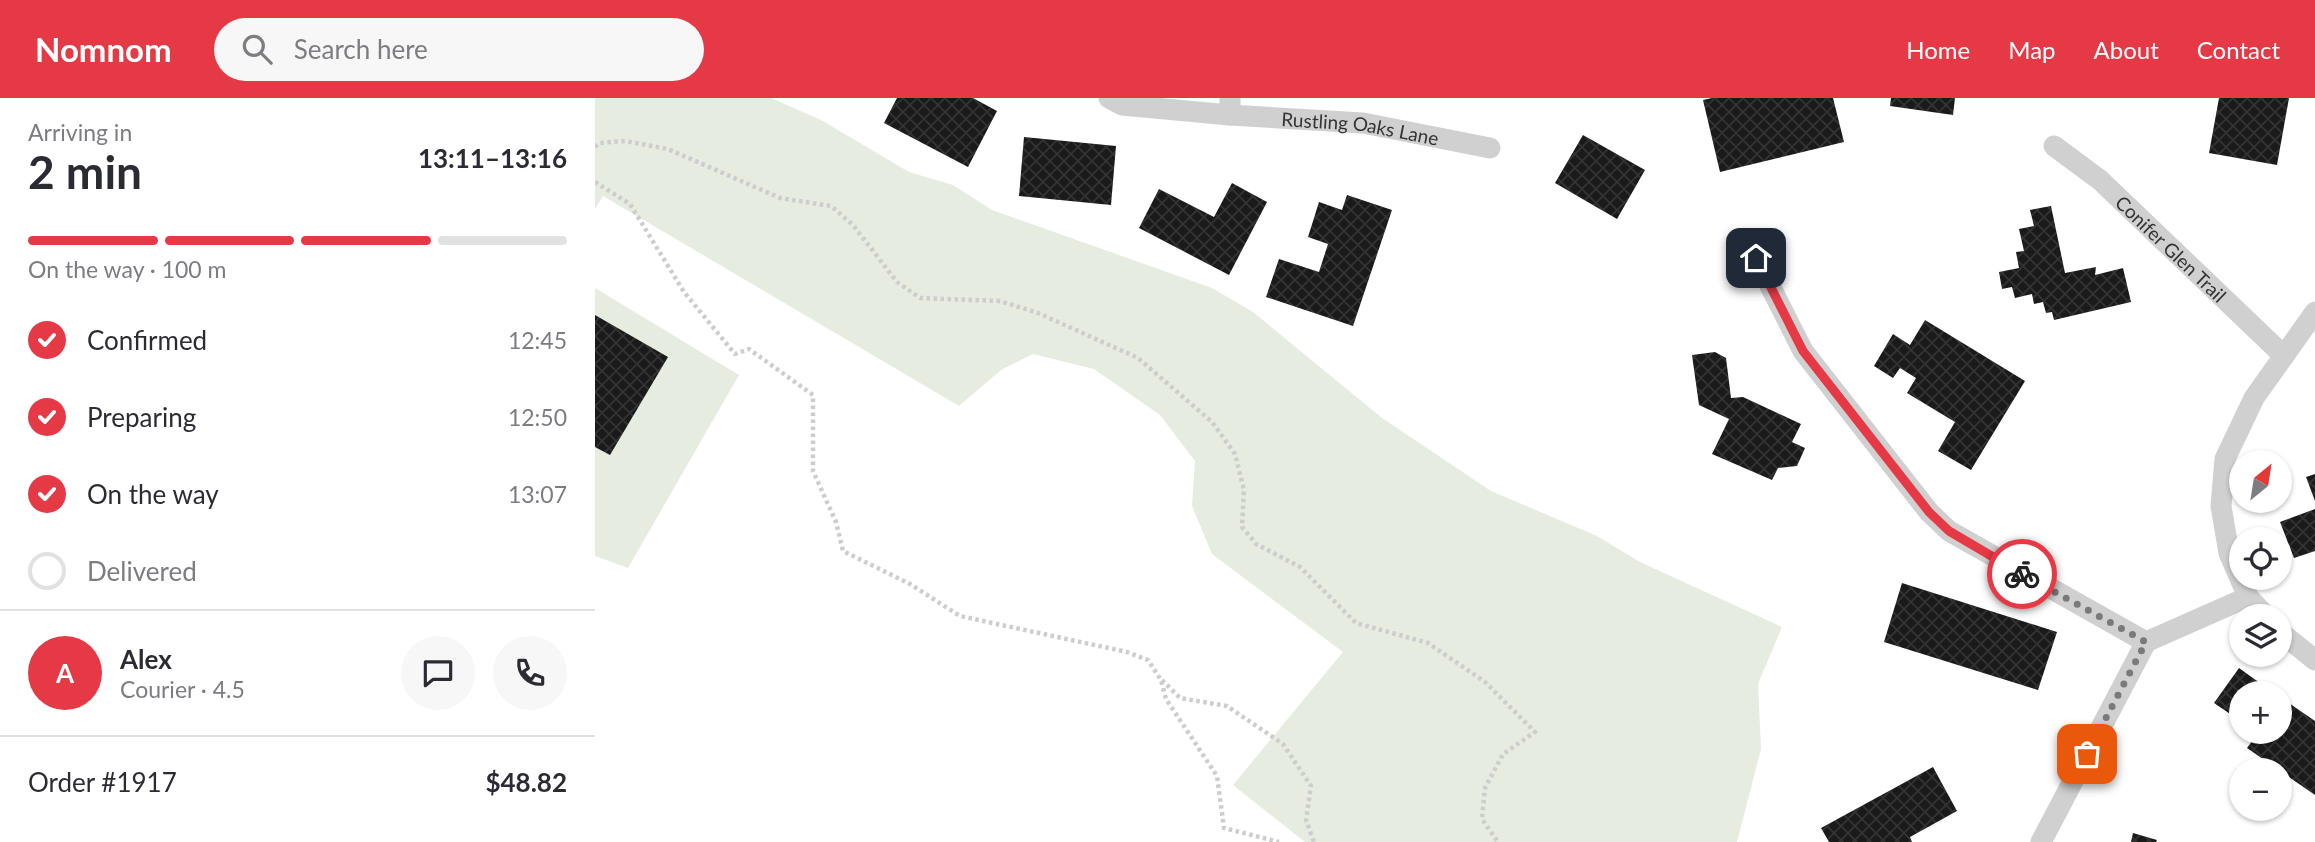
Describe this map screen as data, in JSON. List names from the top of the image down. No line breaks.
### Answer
{"streets":{"street":["Rustling Oaks Lane","Conifer Glen Trail"]},"north":"top right","page":{"header":"Nomnom","search":"Search here","nav":["Home","Map","About","Contact"],"heading":["2 min","Arriving in","13:11–13:16"],"panel":["Alex","Courier · 4.5","Order #1917","$48.82"],"bar":"On the way · 100 m","list":[["Confirmed","12:45"],["Preparing","12:50"],["On the way","13:07"],"Delivered"],"map_buttons":["+","−"],"round":"A"}}
